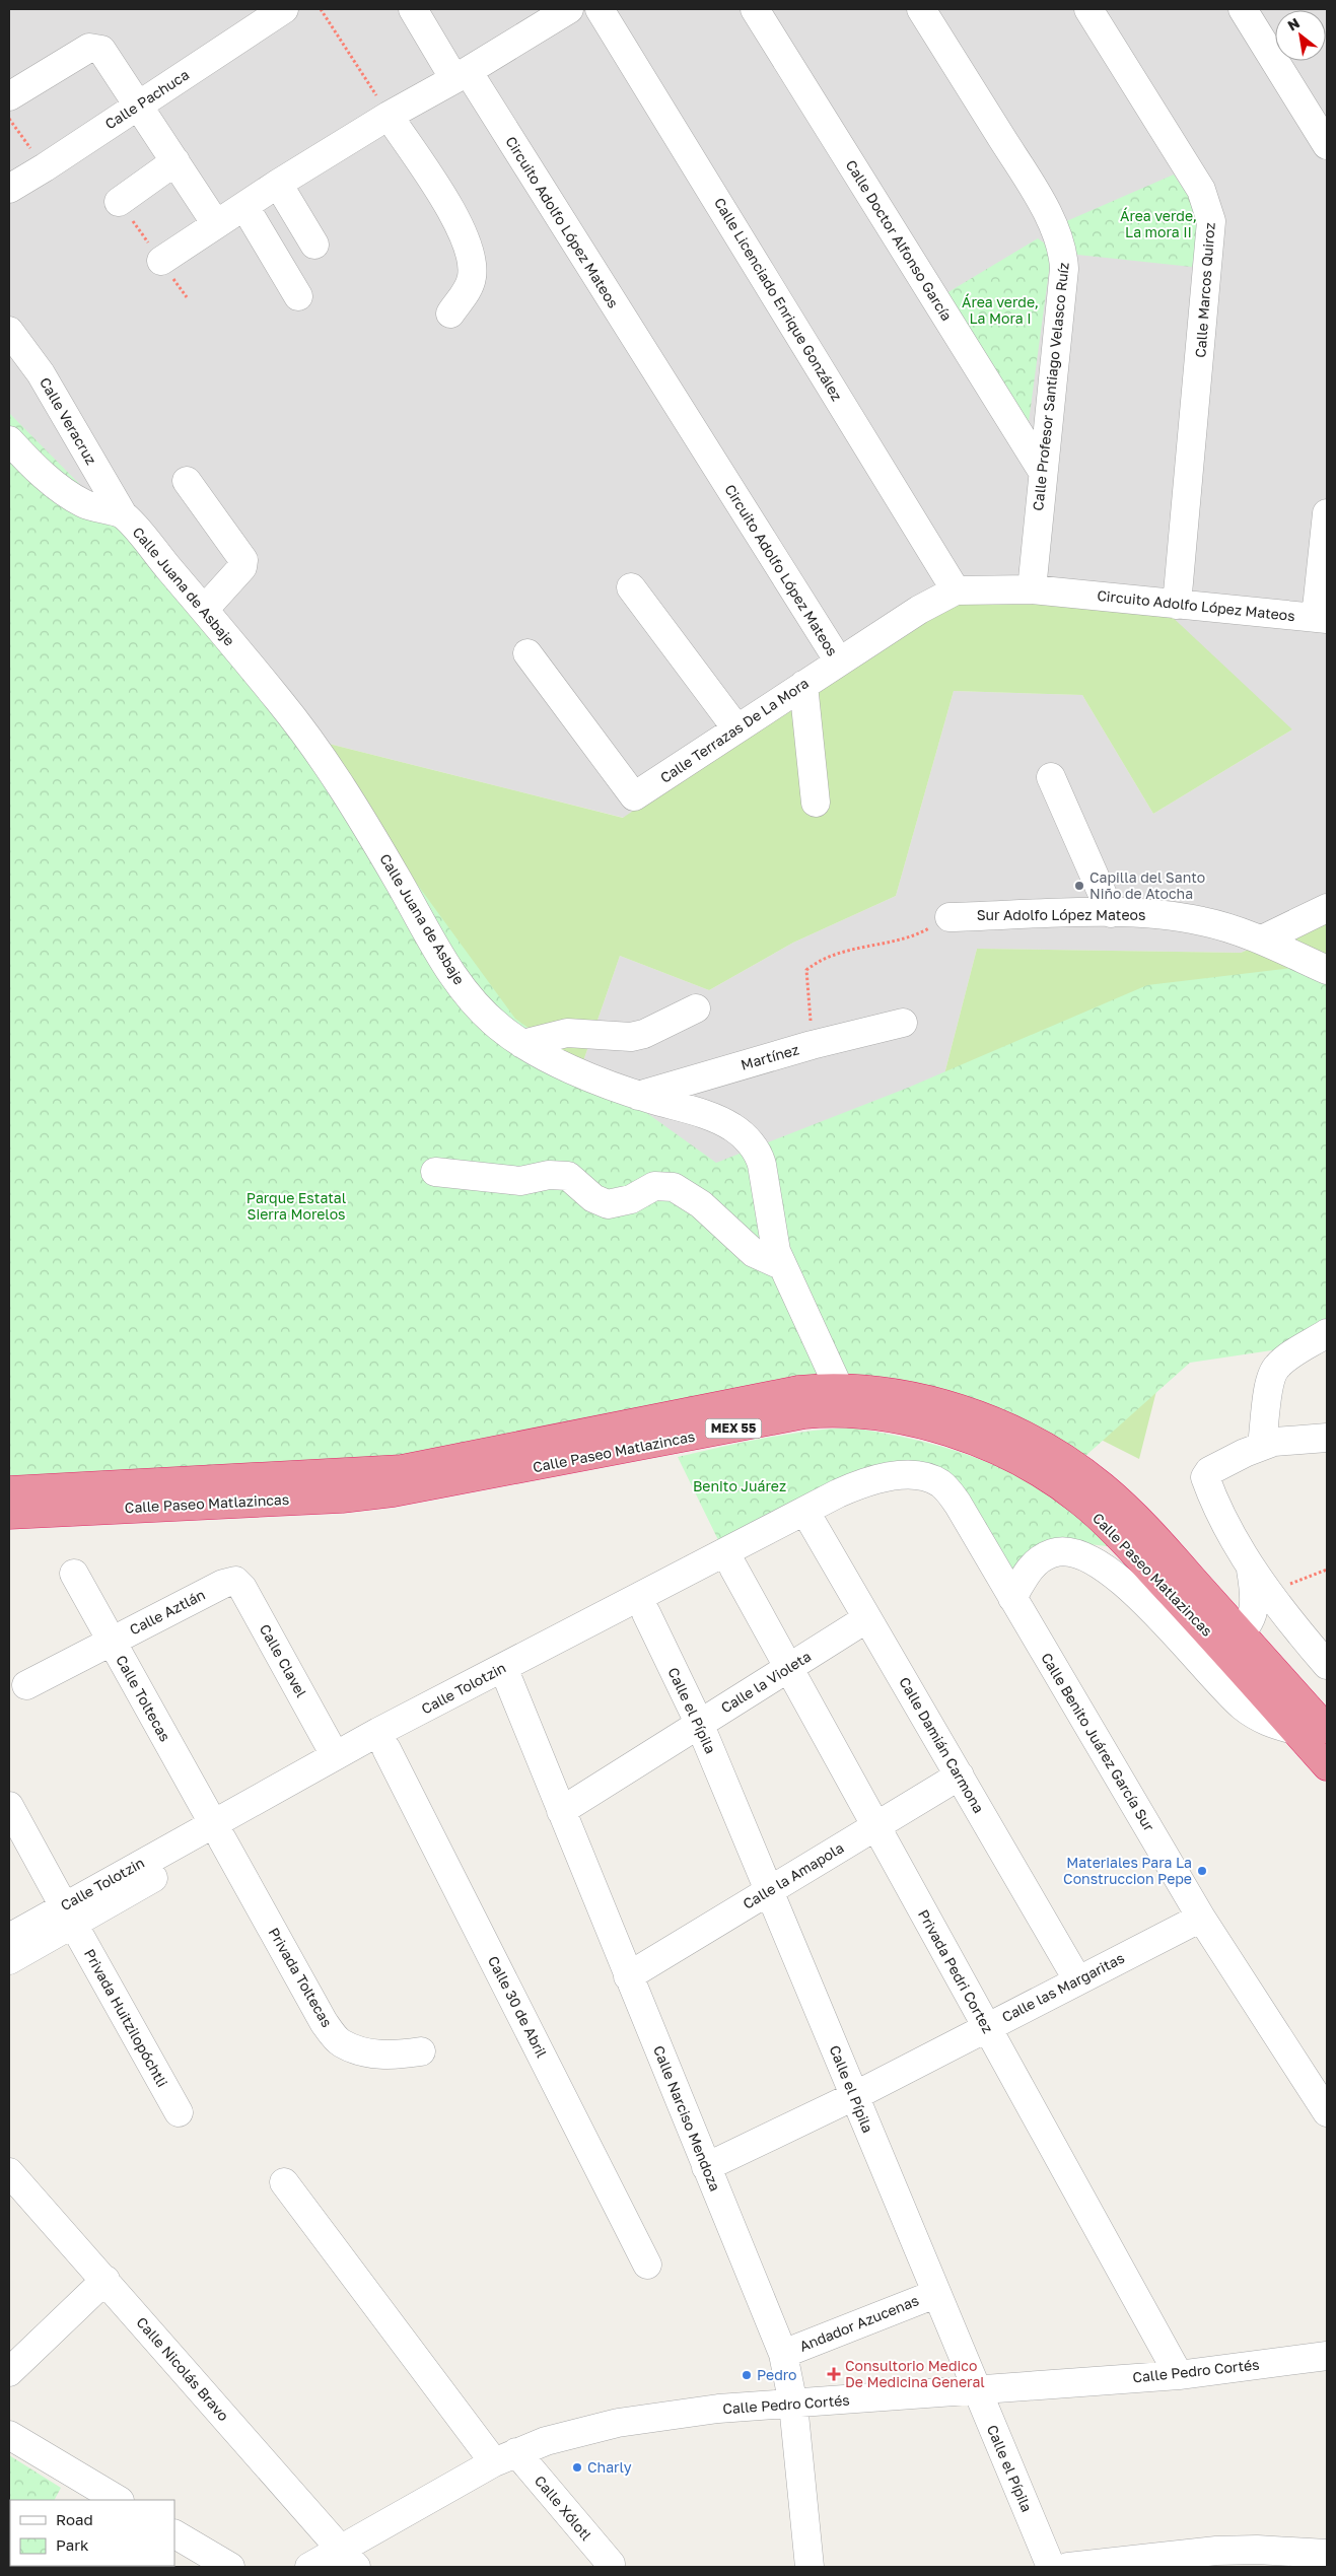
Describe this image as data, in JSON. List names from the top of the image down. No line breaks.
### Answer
{"streets":{"highway":["MEX 55","Calle Paseo Matlazincas"],"street":["Calle Pachuca","Circuito Adolfo López Mateos","Calle Doctor Alfonso García","Calle Marcos Quiroz","Calle Licenciado Enrique González","Calle Profesor Santiago Velasco Ruíz","Calle Veracruz","Calle Juana de Asbaje","Calle Terrazas De La Mora","Sur Adolfo López Mateos","Martínez","Calle Aztlán","Calle Clavel","Calle la Violeta","Calle Tolotzin","Calle Toltecas","Calle el Pípila","Calle Benito Juárez García Sur","Calle Damián Carmona","Calle la Amapola","Privada Pedri Cortez","Privada Toltecas","Calle las Margaritas","Calle 30 de Abril","Privada Huitzilopóchtli","Calle Narciso Mendoza","Andador Azucenas","Calle Nicolás Bravo","Calle Pedro Cortés","Calle Xólotl"]},"crossings":[["Circuito Adolfo López Mateos","Calle Marcos Quiroz"],["Circuito Adolfo López Mateos","Calle Licenciado Enrique González"],["Circuito Adolfo López Mateos","Calle Profesor Santiago Velasco Ruíz"],["Circuito Adolfo López Mateos","Calle Terrazas De La Mora"],["Calle Doctor Alfonso García","Calle Profesor Santiago Velasco Ruíz"],["Calle Veracruz","Calle Juana de Asbaje"],["Calle Juana de Asbaje","Martínez"],["Calle Juana de Asbaje","Calle Paseo Matlazincas"],["Calle Aztlán","Calle Clavel"],["Calle Aztlán","Calle Toltecas"],["Calle Clavel","Calle Tolotzin"],["Calle la Violeta","Calle el Pípila"],["Calle la Violeta","Calle Damián Carmona"],["Calle la Violeta","Privada Pedri Cortez"],["Calle la Violeta","Calle Narciso Mendoza"],["Calle Tolotzin","Calle Toltecas"],["Calle Tolotzin","Calle el Pípila"],["Calle Tolotzin","Calle Benito Juárez García Sur"],["Calle Tolotzin","Calle Damián Carmona"],["Calle Tolotzin","Privada Pedri Cortez"],["Calle Tolotzin","Privada Toltecas"],["Calle Tolotzin","Calle 30 de Abril"],["Calle Tolotzin","Privada Huitzilopóchtli"],["Calle Tolotzin","Calle Narciso Mendoza"],["Calle Toltecas","Privada Toltecas"],["Calle el Pípila","Calle la Amapola"],["Calle el Pípila","Calle las Margaritas"],["Calle el Pípila","Andador Azucenas"],["Calle el Pípila","Calle Pedro Cortés"],["Calle Benito Juárez García Sur","Calle las Margaritas"],["Calle Damián Carmona","Calle la Amapola"],["Calle Damián Carmona","Calle las Margaritas"],["Calle la Amapola","Privada Pedri Cortez"],["Calle la Amapola","Calle Narciso Mendoza"],["Privada Pedri Cortez","Calle las Margaritas"],["Privada Pedri Cortez","Calle Pedro Cortés"],["Calle las Margaritas","Calle Narciso Mendoza"],["Calle Narciso Mendoza","Andador Azucenas"],["Calle Narciso Mendoza","Calle Pedro Cortés"],["Calle Nicolás Bravo","Calle Pedro Cortés"],["Calle Pedro Cortés","Calle Xólotl"]],"parks":["Área verde, La mora II","Área verde, La Mora I","Parque Estatal Sierra Morelos","Benito Juárez"],"places":{"other":["Capilla del Santo Niño de Atocha","Materiales Para La Construccion Pepe","Pedro","Charly"],"health":["Consultorio Medico De Medicina General"]},"legend":["Road","Park"],"north":"top left"}
